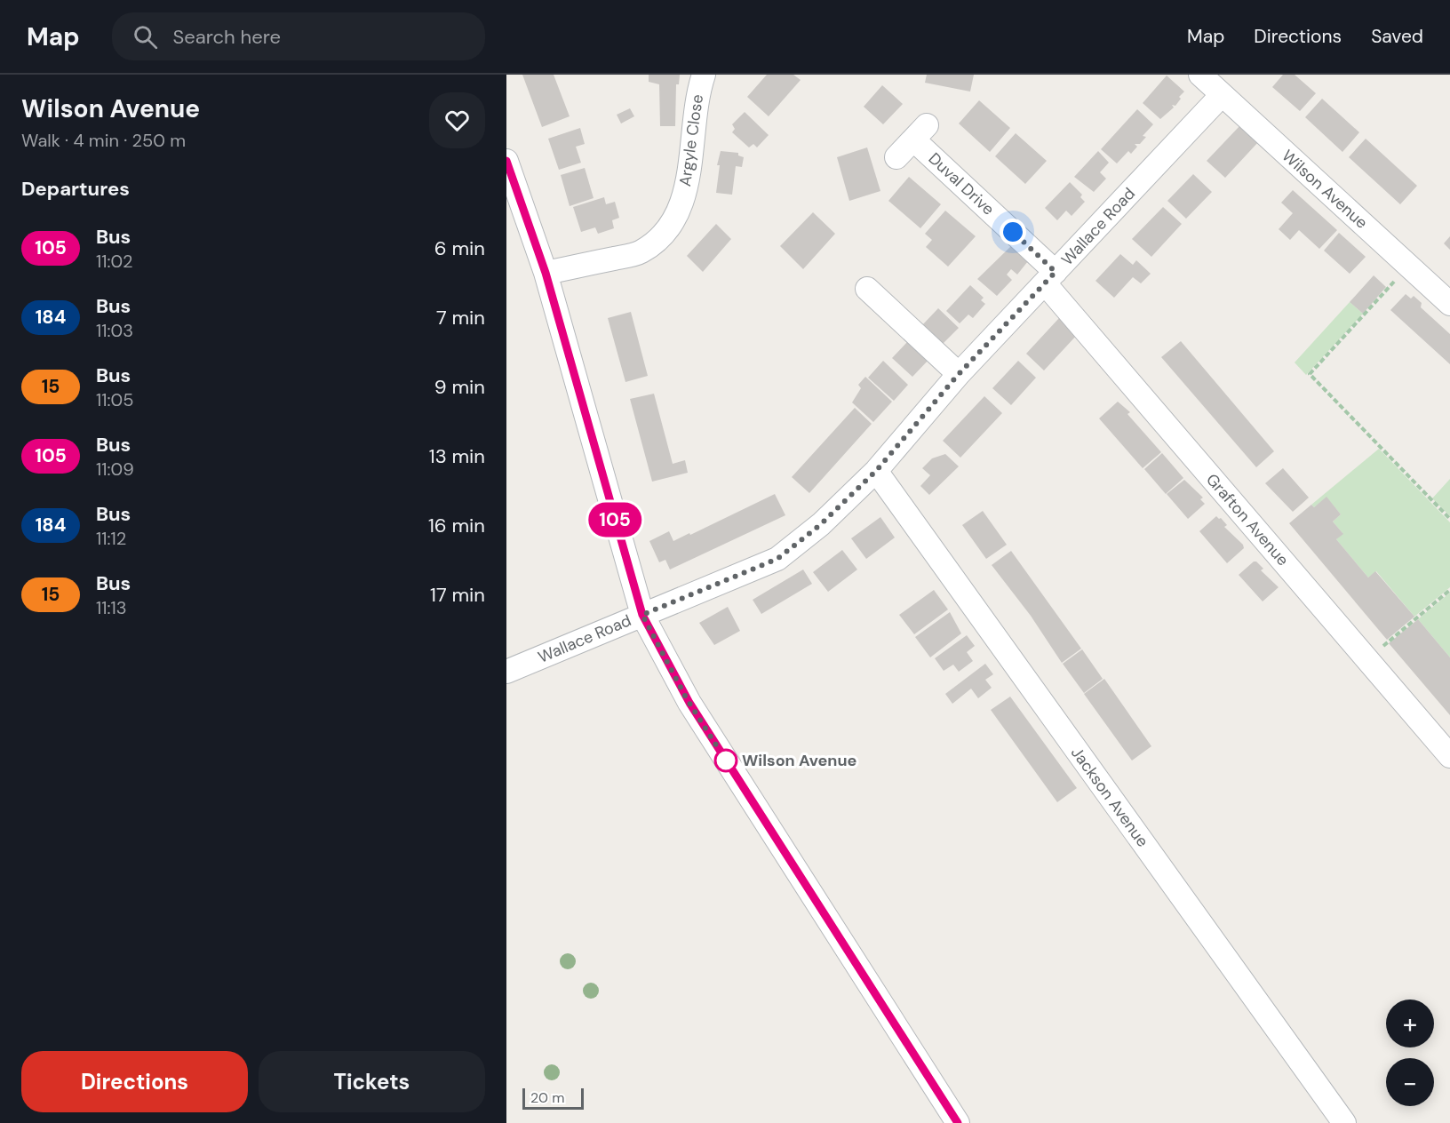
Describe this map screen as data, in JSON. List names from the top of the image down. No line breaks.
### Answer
{"streets":{"street":["Argyle Close","Duval Drive","Wilson Avenue","Wallace Road","Grafton Avenue","Jackson Avenue"]},"crossings":[["Duval Drive","Wallace Road"],["Duval Drive","Grafton Avenue"],["Wilson Avenue","Wallace Road"],["Wallace Road","Grafton Avenue"],["Wallace Road","Jackson Avenue"]],"places":["Wilson Avenue"],"lines":["bus line 105"],"scale_bar":"20 m","page":{"header":"Map","search":"Search here","nav":["Map","Directions","Saved"],"heading":[["Wilson Avenue","Walk · 4 min · 250 m"],"Departures"],"on_map":"105","list":[{"mark":"105","name":"Bus","note":"11:02","value":"6 min"},{"mark":"184","name":"Bus","note":"11:03","value":"7 min"},{"mark":"15","name":"Bus","note":"11:05","value":"9 min"},{"mark":"105","name":"Bus","note":"11:09","value":"13 min"},{"mark":"184","name":"Bus","note":"11:12","value":"16 min"},{"mark":"15","name":"Bus","note":"11:13","value":"17 min"}],"map_buttons":["+","−"],"buttons":["Directions","Tickets"],"scale":"20 m"}}
